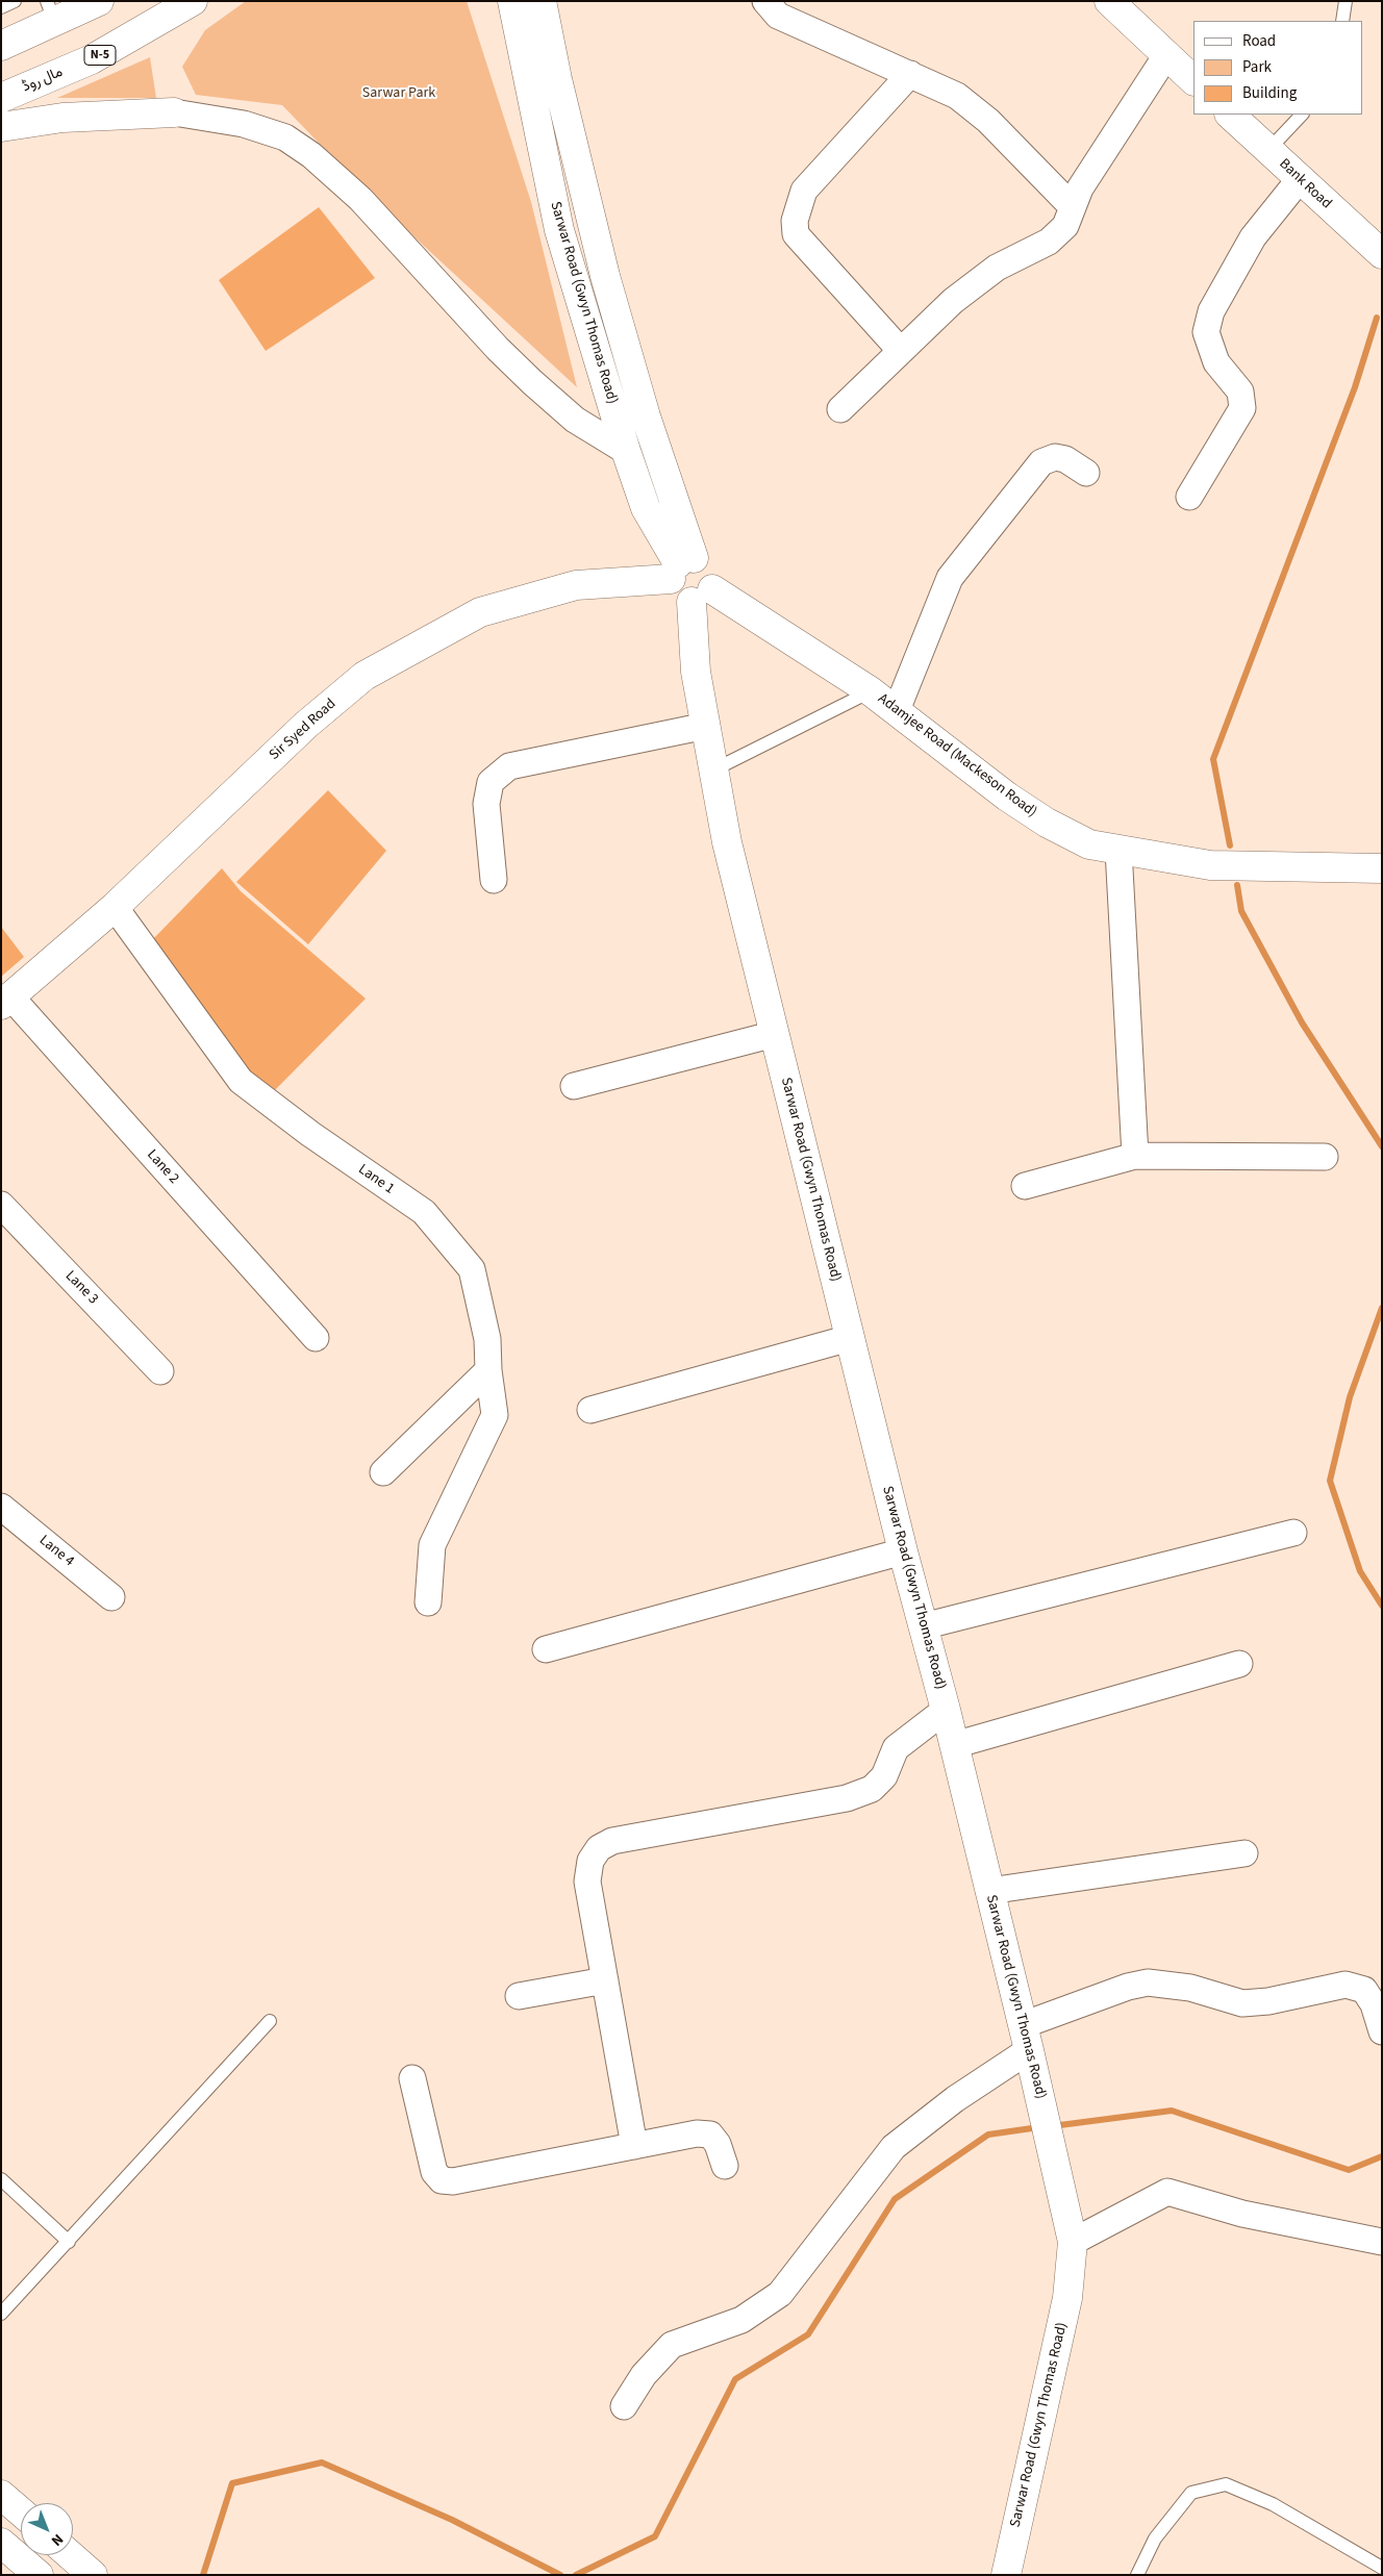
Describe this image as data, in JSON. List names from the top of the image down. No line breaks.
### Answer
{"streets":{"main road":["N-5","مال روڈ","Bank Road","Sarwar Road (Gwyn Thomas Road)","Sir Syed Road","Adamjee Road (Mackeson Road)"],"street":["Lane 2","Lane 1","Lane 3","Lane 4"]},"crossings":[["Sarwar Road (Gwyn Thomas Road)","Sir Syed Road"],["Sarwar Road (Gwyn Thomas Road)","Adamjee Road (Mackeson Road)"],["Sir Syed Road","Adamjee Road (Mackeson Road)"],["Sir Syed Road","Lane 2"],["Sir Syed Road","Lane 1"]],"parks":["Sarwar Park"],"legend":["Road","Park","Building"],"north":"bottom right"}
